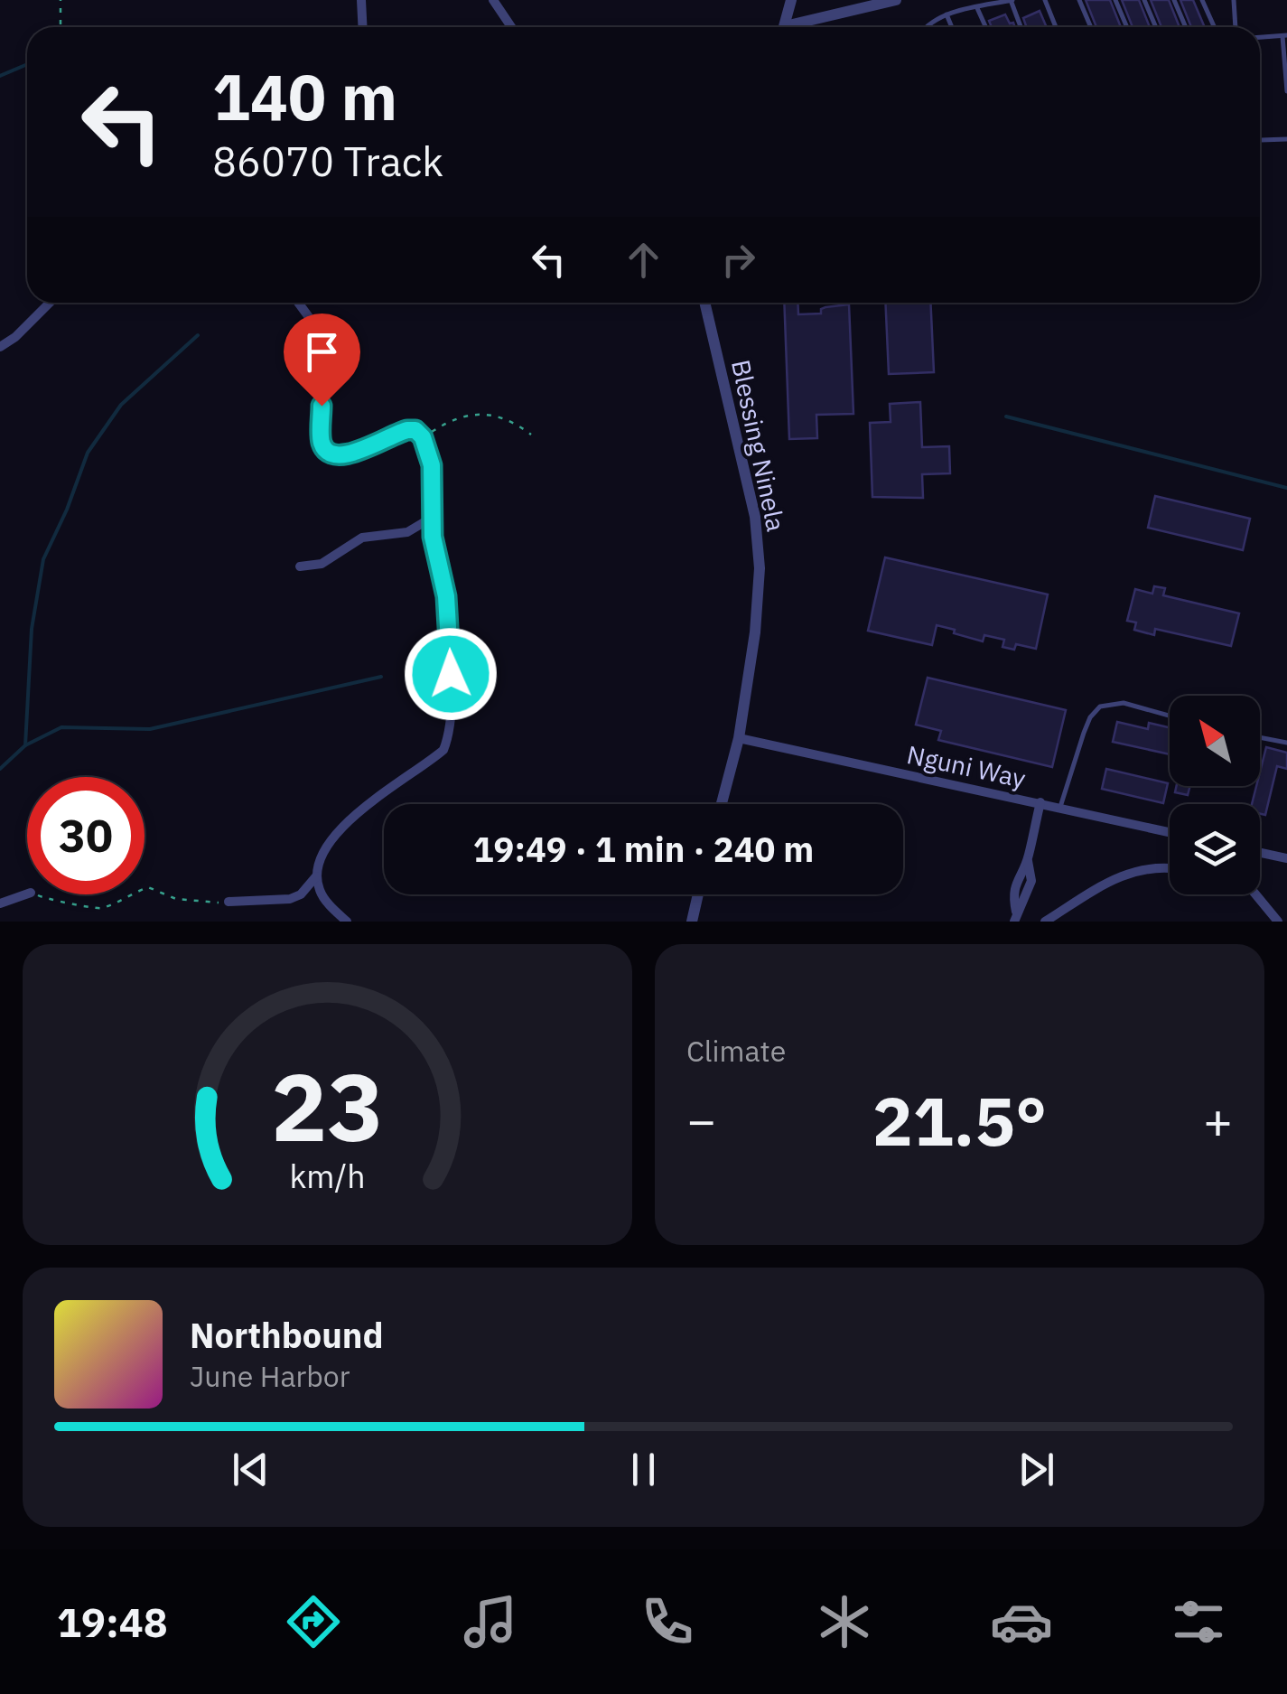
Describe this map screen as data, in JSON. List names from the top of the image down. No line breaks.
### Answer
{"streets":{"street":["Blessing Ninela","Nguni Way"]},"crossings":[["Blessing Ninela","Nguni Way"]],"north":"top left","page":{"turn":["140 m","86070 Track"],"limit":"30","trip":"19:49 · 1 min · 240 m","tile":"Climate","heat":["−","21.5°","+"],"song":["Northbound","June Harbor"],"tabs":"19:48","gauge":["23","km/h"]}}
